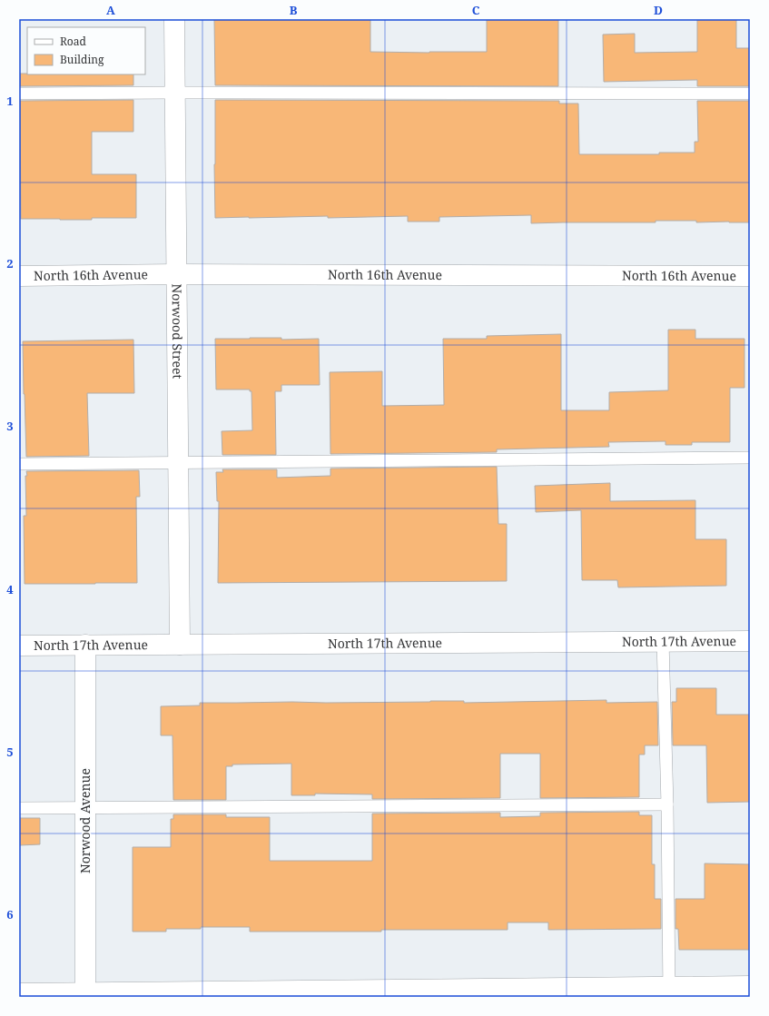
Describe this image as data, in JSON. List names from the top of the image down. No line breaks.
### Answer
{"streets":{"street":["North 16th Avenue","Norwood Street","North 17th Avenue","Norwood Avenue"]},"crossings":[["North 16th Avenue","Norwood Street"],["Norwood Street","North 17th Avenue"],["North 17th Avenue","Norwood Avenue"]],"legend":["Road","Building"],"grid":{"columns":["A","B","C","D"],"rows":["1","2","3","4","5","6"]}}
